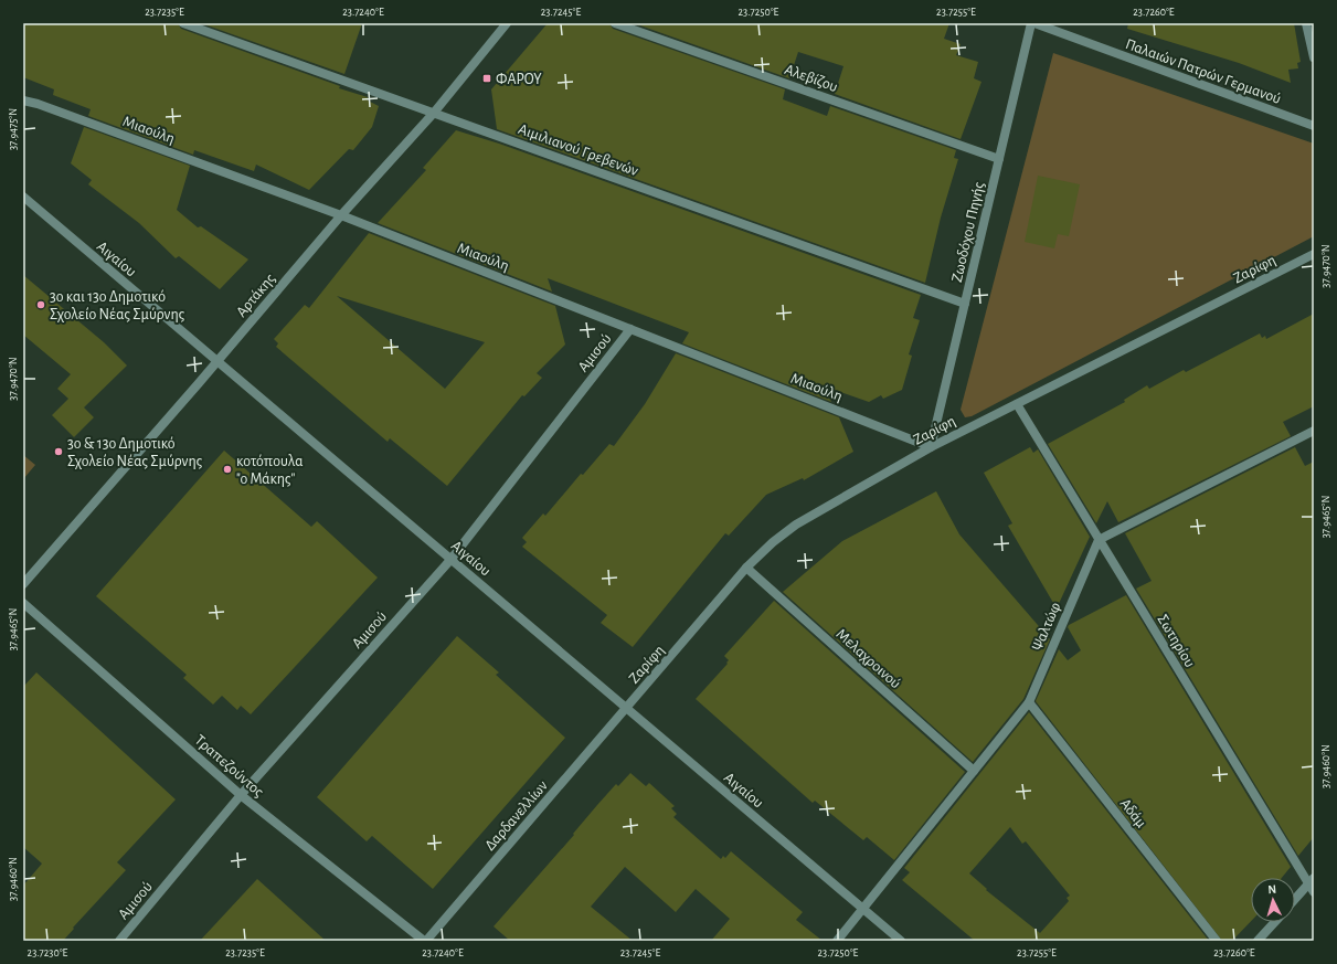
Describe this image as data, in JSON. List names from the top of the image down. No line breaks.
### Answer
{"streets":{"street":["Παλαιών Πατρών Γερμανού","Αλεβίζου","Μιαούλη","Αιμιλιανού Γρεβενών","Ζωοδόχου Πηγής","Αιγαίου","Ζαρίφη","Αρτάκης","Αμισού","Ψαλτώφ","Σωτηρίου","Μελαχροινού","Τραπεζούντος","Αδάμ","Δαρδανελλίων"]},"crossings":[["Παλαιών Πατρών Γερμανού","Ζωοδόχου Πηγής"],["Αλεβίζου","Ζωοδόχου Πηγής"],["Μιαούλη","Ζωοδόχου Πηγής"],["Μιαούλη","Ζαρίφη"],["Μιαούλη","Αρτάκης"],["Μιαούλη","Αμισού"],["Αιμιλιανού Γρεβενών","Ζωοδόχου Πηγής"],["Αιμιλιανού Γρεβενών","Αρτάκης"],["Ζωοδόχου Πηγής","Ζαρίφη"],["Αιγαίου","Ζαρίφη"],["Αιγαίου","Αρτάκης"],["Αιγαίου","Αμισού"],["Αιγαίου","Ψαλτώφ"],["Αιγαίου","Δαρδανελλίων"],["Ζαρίφη","Σωτηρίου"],["Ζαρίφη","Μελαχροινού"],["Ζαρίφη","Δαρδανελλίων"],["Αμισού","Τραπεζούντος"],["Ψαλτώφ","Σωτηρίου"],["Ψαλτώφ","Μελαχροινού"],["Ψαλτώφ","Αδάμ"],["Τραπεζούντος","Δαρδανελλίων"]],"places":{"transit":["ΦΑΡΟΥ"],"other":["3ο και 13ο Δημοτικό Σχολείο Νέας Σμύρνης","3ο & 13ο Δημοτικό Σχολείο Νέας Σμύρνης","κοτόπουλα \"ο Μάκης\""]},"north":"top","coordinates":["23.7235°E","23.7240°E","23.7245°E","23.7250°E","23.7255°E","23.7260°E","37.9475°N","37.9470°N","37.9465°N","37.9460°N","23.7230°E"]}
